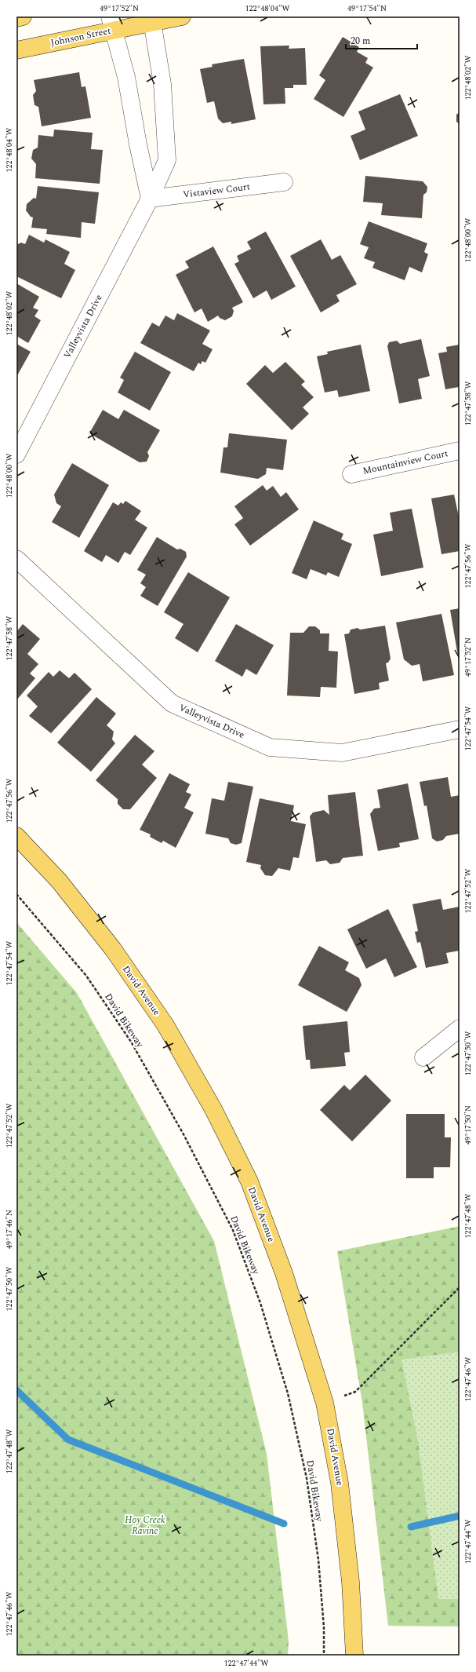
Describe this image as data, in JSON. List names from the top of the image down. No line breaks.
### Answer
{"streets":{"main road":["Johnson Street","David Avenue"],"street":["Vistaview Court","Valleyvista Drive","Mountainview Court"],"path":["David Bikeway"]},"crossings":[["Johnson Street","Valleyvista Drive"],["Vistaview Court","Valleyvista Drive"]],"parks":["Hoy Creek Ravine"],"scale_bar":"20 m","coordinates":["49°17'52\"N","122°48'04\"W","49°17'54\"N","122°48'02\"W","122°48'00\"W","122°47'58\"W","122°47'56\"W","122°47'54\"W","122°47'52\"W","122°47'50\"W","49°17'50\"N","122°47'48\"W","49°17'46\"N","122°47'46\"W","122°47'44\"W"]}
